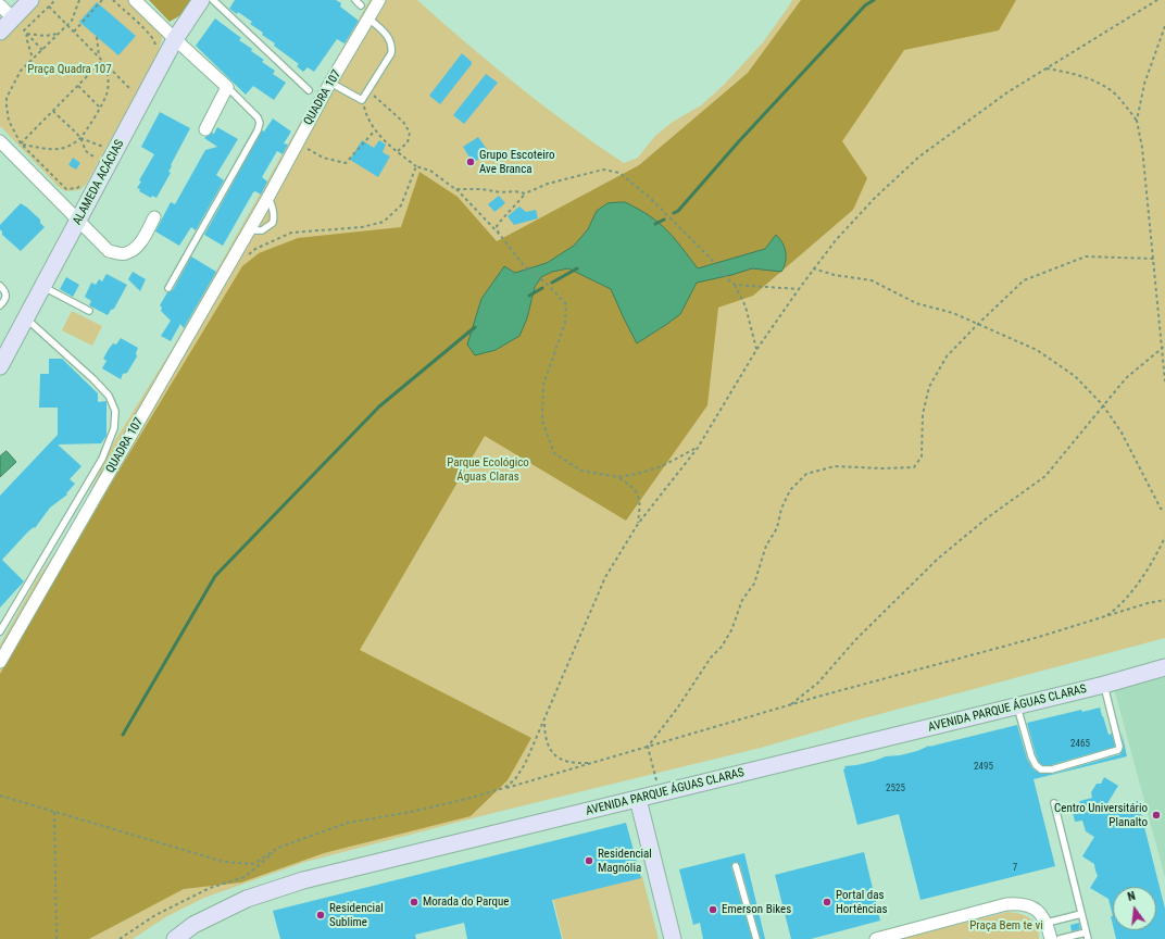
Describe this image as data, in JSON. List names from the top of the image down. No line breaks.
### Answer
{"streets":{"street":["QUADRA 107","ALAMEDA ACÁCIAS","AVENIDA PARQUE ÁGUAS CLARAS"]},"parks":["Praça Quadra 107","Parque Ecológico Águas Claras","Praça Bem te vi"],"places":["Grupo Escoteiro Ave Branca","Centro Universitário Planalto","Residencial Magnólia","Morada do Parque","Portal das Hortências","Emerson Bikes","Residencial Sublime"],"house_numbers":["2465","2495","2525","7"],"north":"top"}
